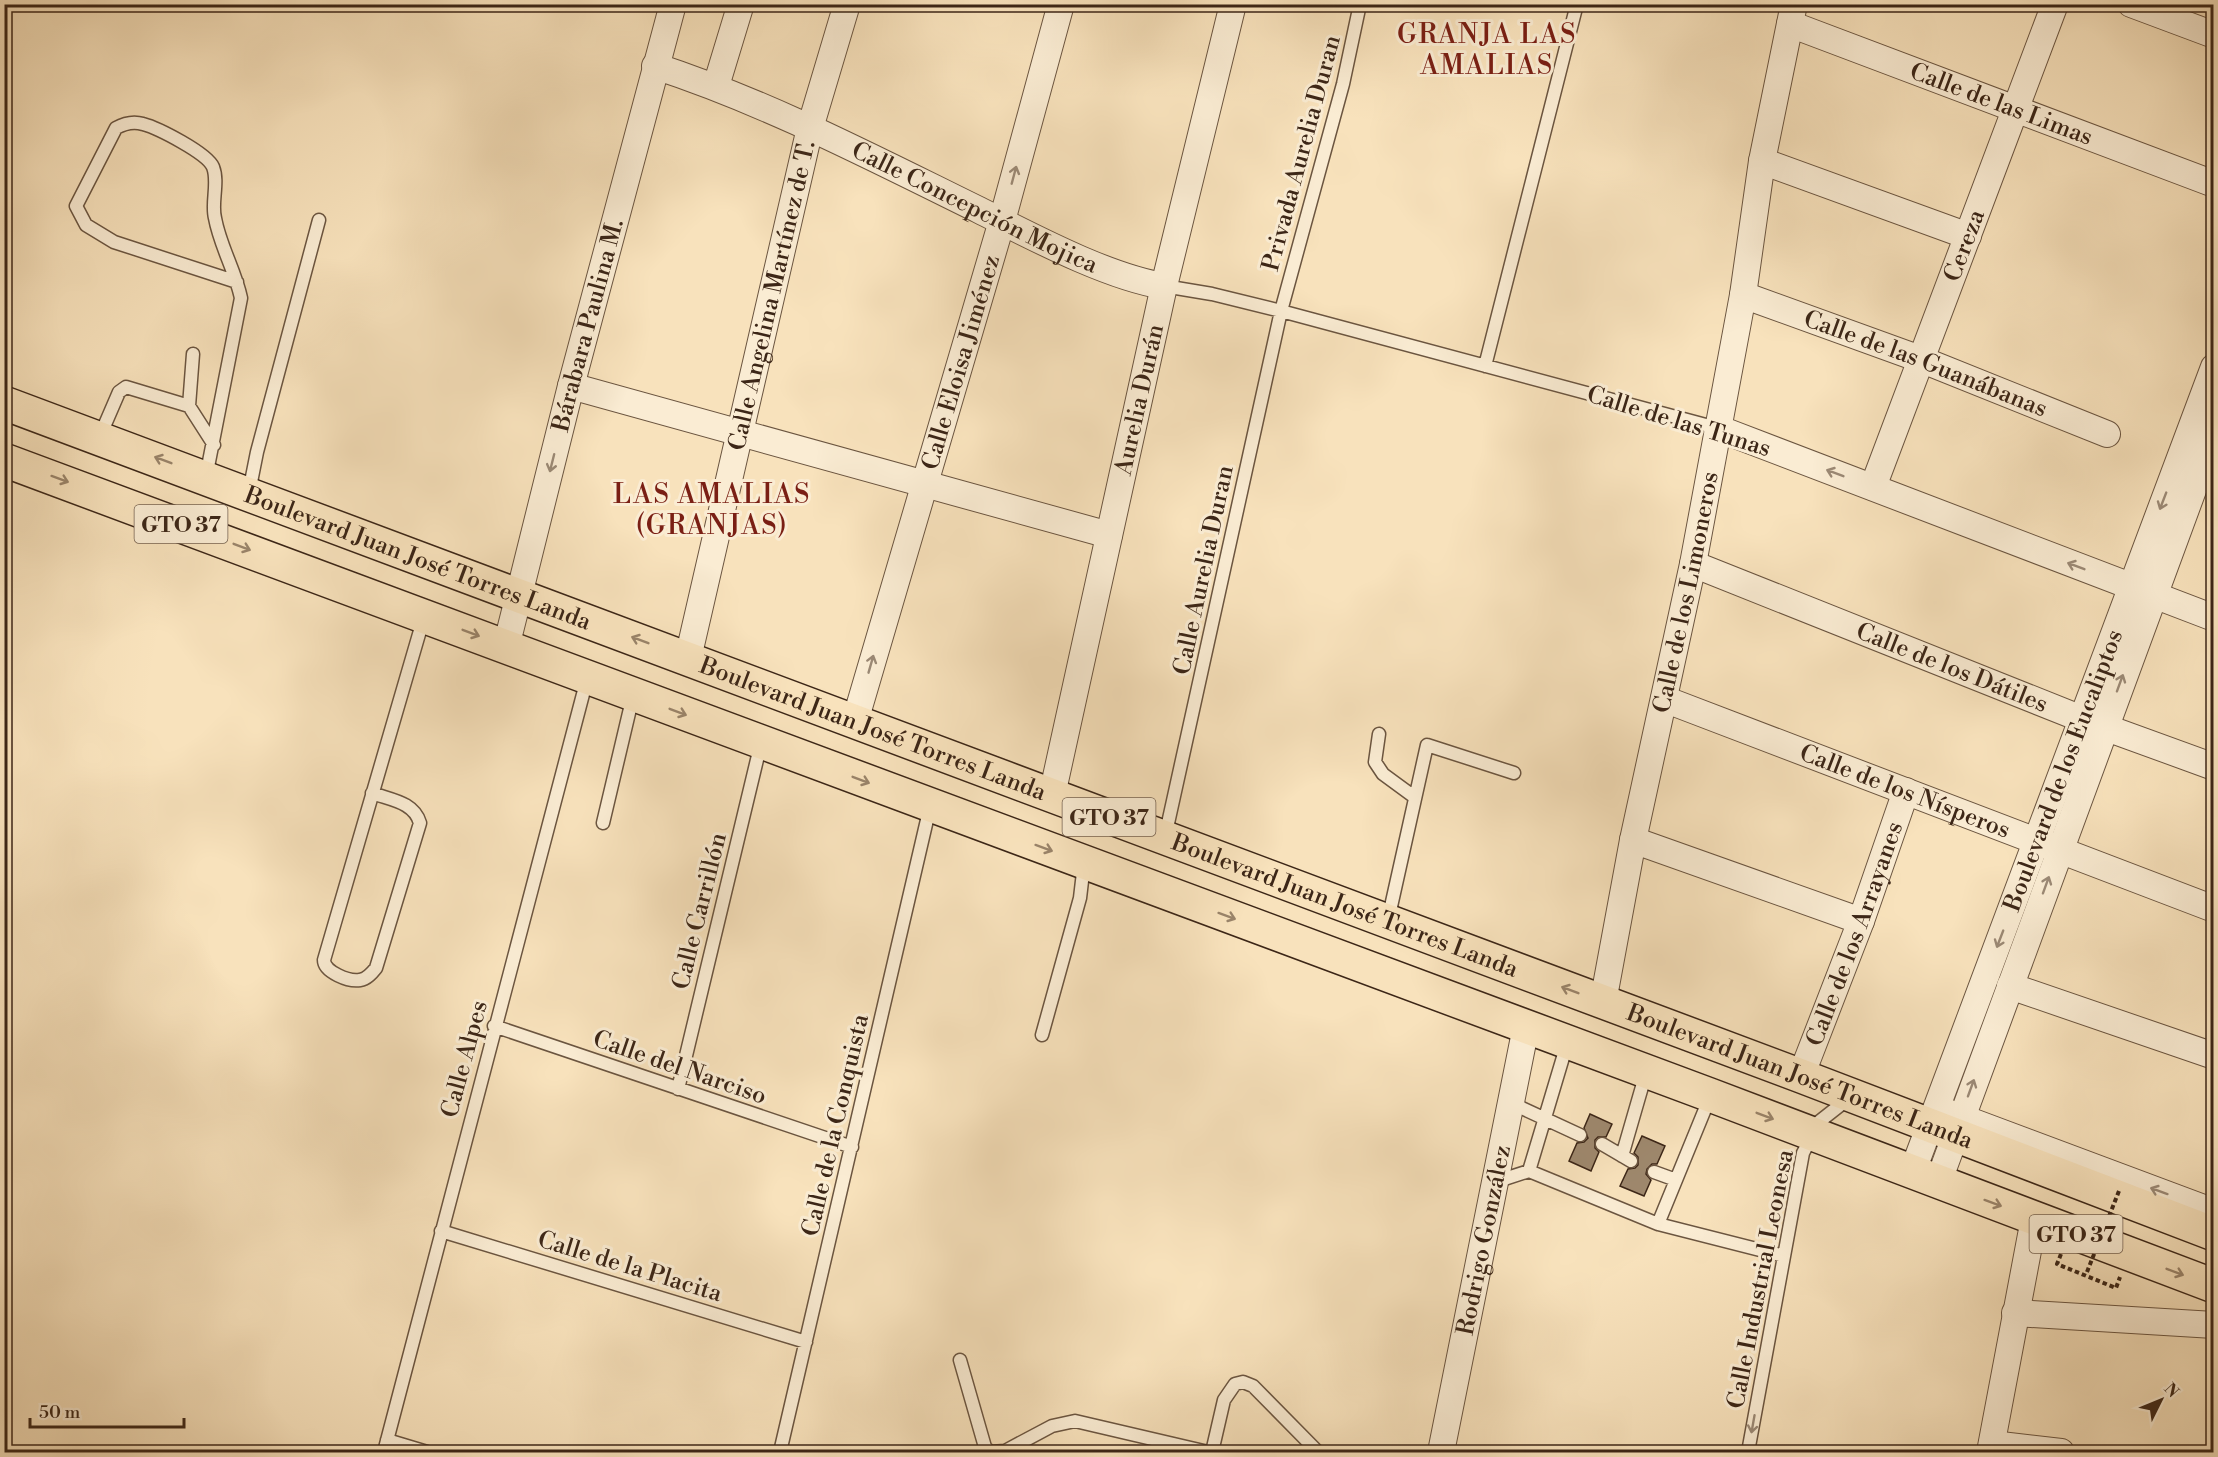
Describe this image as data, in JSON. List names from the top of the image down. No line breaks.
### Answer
{"streets":{"main road":["GTO 37","Boulevard Juan José Torres Landa"],"street":["Calle de las Limas","Calle Concepción Mojica","Cereza","Calle Angelina Martínez de T.","Bárabara Paulina M.","Calle Eloisa Jiménez","Calle de las Guanábanas","Aurelia Durán","Calle de las Tunas","Calle de los Limoneros","Calle de los Dátiles","Boulevard de los Eucaliptos","Calle de los Nísperos","Calle de los Arrayanes","Rodrigo González"],"lane":["Privada Aurelia Duran","Calle Aurelia Duran","Calle Carrillón","Calle Alpes","Calle del Narciso","Calle de la Conquista","Calle de la Placita","Calle Industrial Leonesa"]},"crossings":[["Calle de las Limas","Cereza"],["Calle de las Limas","Calle de los Limoneros"],["Privada Aurelia Duran","Calle de las Tunas"],["Privada Aurelia Duran","Calle Aurelia Duran"],["Calle Concepción Mojica","Calle Angelina Martínez de T."],["Calle Concepción Mojica","Bárabara Paulina M."],["Calle Concepción Mojica","Calle Eloisa Jiménez"],["Calle Concepción Mojica","Aurelia Durán"],["Calle Concepción Mojica","Calle de las Tunas"],["Cereza","Calle de las Guanábanas"],["Cereza","Calle de las Tunas"],["Calle Angelina Martínez de T.","Boulevard Juan José Torres Landa"],["Bárabara Paulina M.","Boulevard Juan José Torres Landa"],["Calle Eloisa Jiménez","Boulevard Juan José Torres Landa"],["Calle de las Guanábanas","Calle de los Limoneros"],["Aurelia Durán","Calle de las Tunas"],["Aurelia Durán","Boulevard Juan José Torres Landa"],["Calle de las Tunas","Calle Aurelia Duran"],["Calle de las Tunas","Calle de los Limoneros"],["Calle de las Tunas","Boulevard de los Eucaliptos"],["Boulevard Juan José Torres Landa","Calle Aurelia Duran"],["Boulevard Juan José Torres Landa","Calle de los Limoneros"],["Boulevard Juan José Torres Landa","Boulevard de los Eucaliptos"],["Boulevard Juan José Torres Landa","Calle Carrillón"],["Boulevard Juan José Torres Landa","Calle de los Arrayanes"],["Boulevard Juan José Torres Landa","Calle Alpes"],["Boulevard Juan José Torres Landa","Calle de la Conquista"],["Boulevard Juan José Torres Landa","Rodrigo González"],["Boulevard Juan José Torres Landa","Calle Industrial Leonesa"],["Calle de los Limoneros","Calle de los Dátiles"],["Calle de los Limoneros","Calle de los Nísperos"],["Calle de los Dátiles","Boulevard de los Eucaliptos"],["Boulevard de los Eucaliptos","Calle de los Nísperos"],["Calle de los Nísperos","Calle de los Arrayanes"],["Calle Carrillón","Calle del Narciso"],["Calle Alpes","Calle del Narciso"],["Calle Alpes","Calle de la Placita"],["Calle del Narciso","Calle de la Conquista"],["Calle de la Conquista","Calle de la Placita"]],"one_way":["Calle Eloisa Jiménez","Calle de las Tunas","Calle Industrial Leonesa"],"districts":["GRANJA LAS AMALIAS","LAS AMALIAS (GRANJAS)"],"scale_bar":"50 m","north":"top right"}
